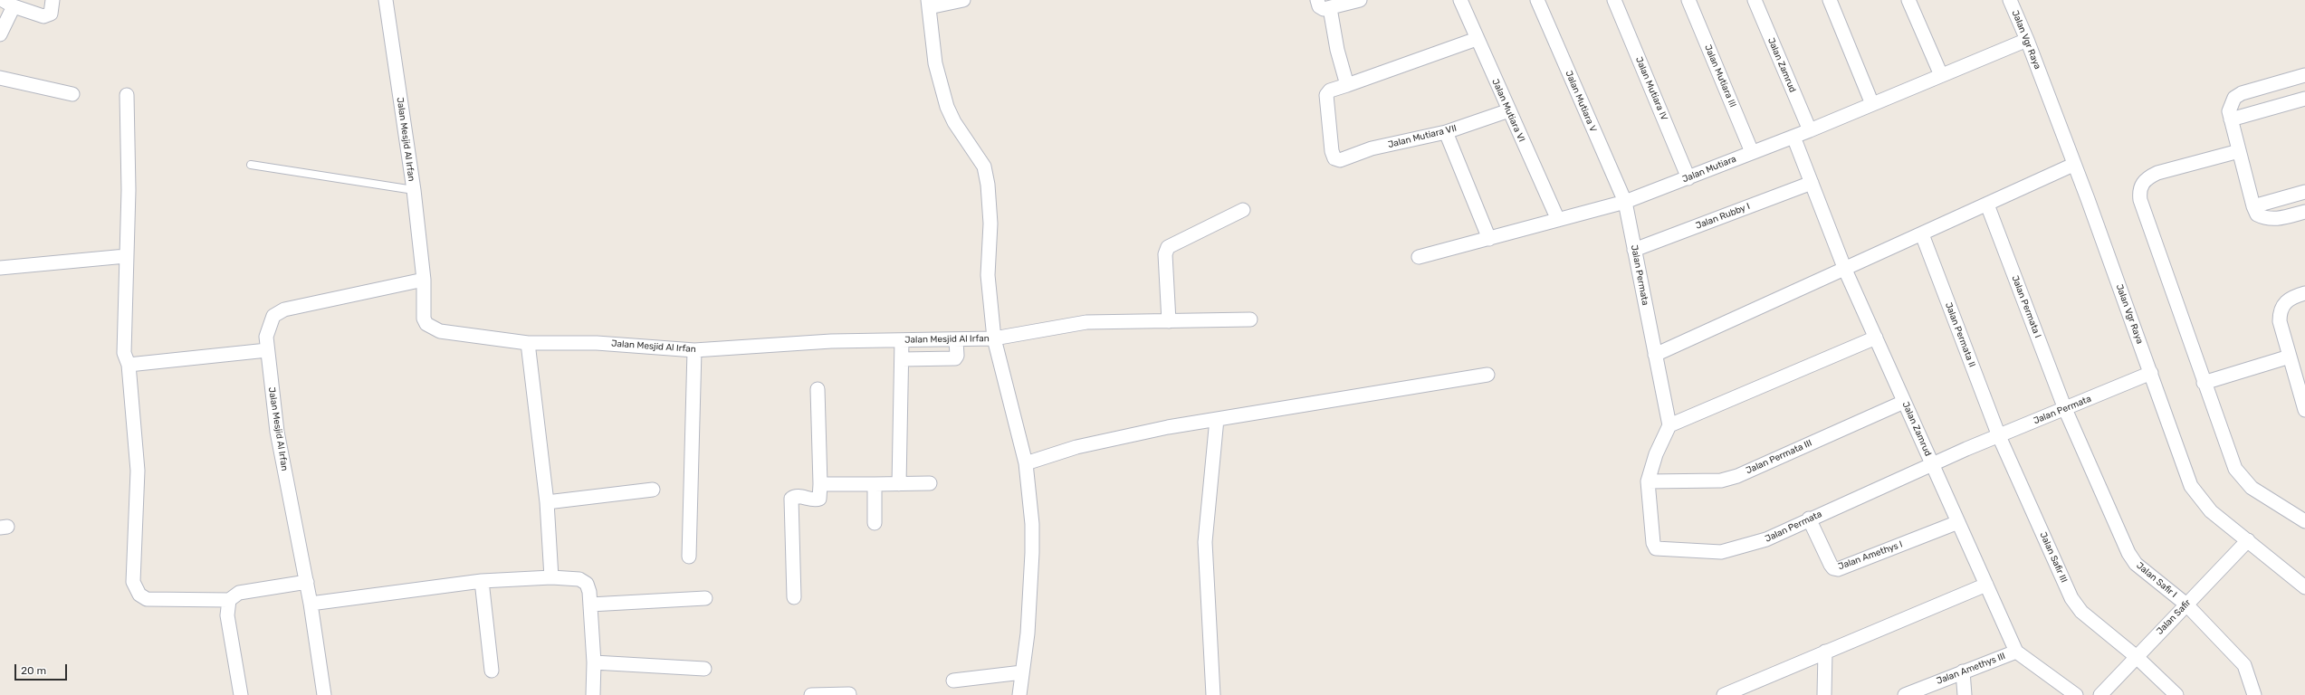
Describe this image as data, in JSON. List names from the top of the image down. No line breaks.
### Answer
{"streets":{"street":["Jalan Vgr Raya","Jalan Zamrud","Jalan Mutiara III","Jalan Mutiara IV","Jalan Mutiara V","Jalan Mutiara VI","Jalan Mutiara VII","Jalan Mesjid Al Irfan","Jalan Mutiara","Jalan Rubby I","Jalan Permata","Jalan Permata I","Jalan Permata II","Jalan Permata III","Jalan Amethys I","Jalan Safir III","Jalan Safir I","Jalan Safir","Jalan Amethys III"]},"crossings":[["Jalan Vgr Raya","Jalan Mutiara"],["Jalan Vgr Raya","Jalan Permata"],["Jalan Vgr Raya","Jalan Safir"],["Jalan Zamrud","Jalan Mutiara"],["Jalan Zamrud","Jalan Rubby I"],["Jalan Zamrud","Jalan Permata"],["Jalan Zamrud","Jalan Permata III"],["Jalan Zamrud","Jalan Amethys I"],["Jalan Zamrud","Jalan Amethys III"],["Jalan Mutiara III","Jalan Mutiara"],["Jalan Mutiara IV","Jalan Mutiara"],["Jalan Mutiara V","Jalan Mutiara"],["Jalan Mutiara V","Jalan Permata"],["Jalan Mutiara VI","Jalan Mutiara VII"],["Jalan Mutiara VI","Jalan Mutiara"],["Jalan Mutiara","Jalan Permata"],["Jalan Rubby I","Jalan Permata"],["Jalan Permata","Jalan Permata I"],["Jalan Permata","Jalan Permata II"],["Jalan Permata","Jalan Permata III"],["Jalan Permata","Jalan Amethys I"],["Jalan Permata","Jalan Safir III"],["Jalan Permata","Jalan Safir I"],["Jalan Permata I","Jalan Safir I"],["Jalan Permata II","Jalan Safir III"],["Jalan Safir III","Jalan Safir"],["Jalan Safir I","Jalan Safir"]],"scale_bar":"20 m"}
